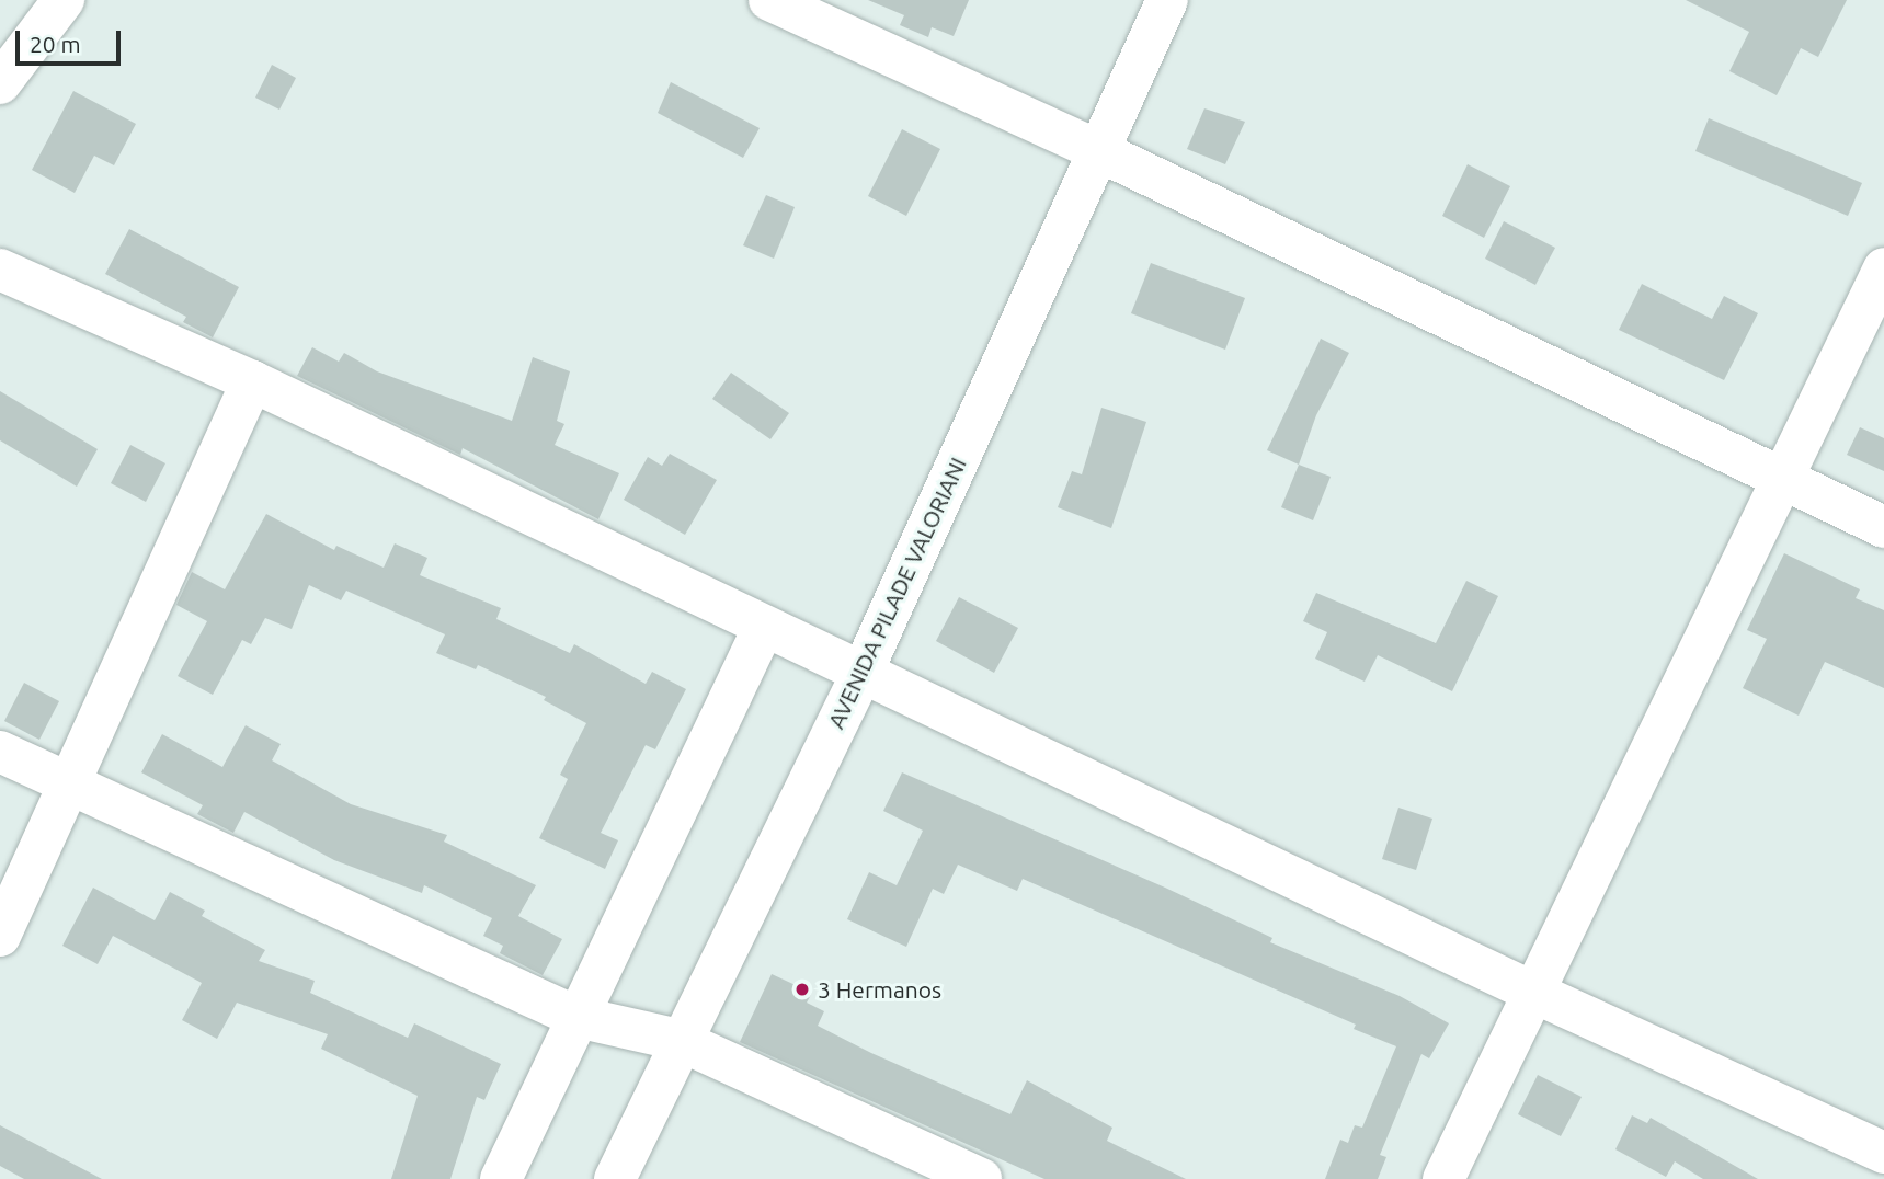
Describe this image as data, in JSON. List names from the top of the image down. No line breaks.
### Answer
{"streets":{"street":["AVENIDA PILADE VALORIANI"]},"places":["3 Hermanos"],"scale_bar":"20 m"}
